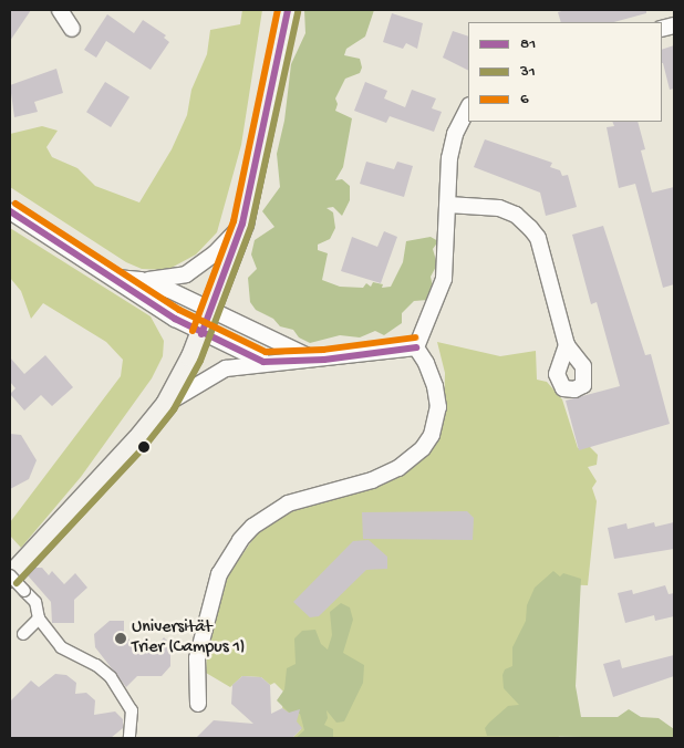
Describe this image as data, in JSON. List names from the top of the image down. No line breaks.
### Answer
{"places":["Universität Trier (Campus 1)"],"lines":["transit line 81","transit line 6","transit line 31"],"legend":["81","31","6"]}
